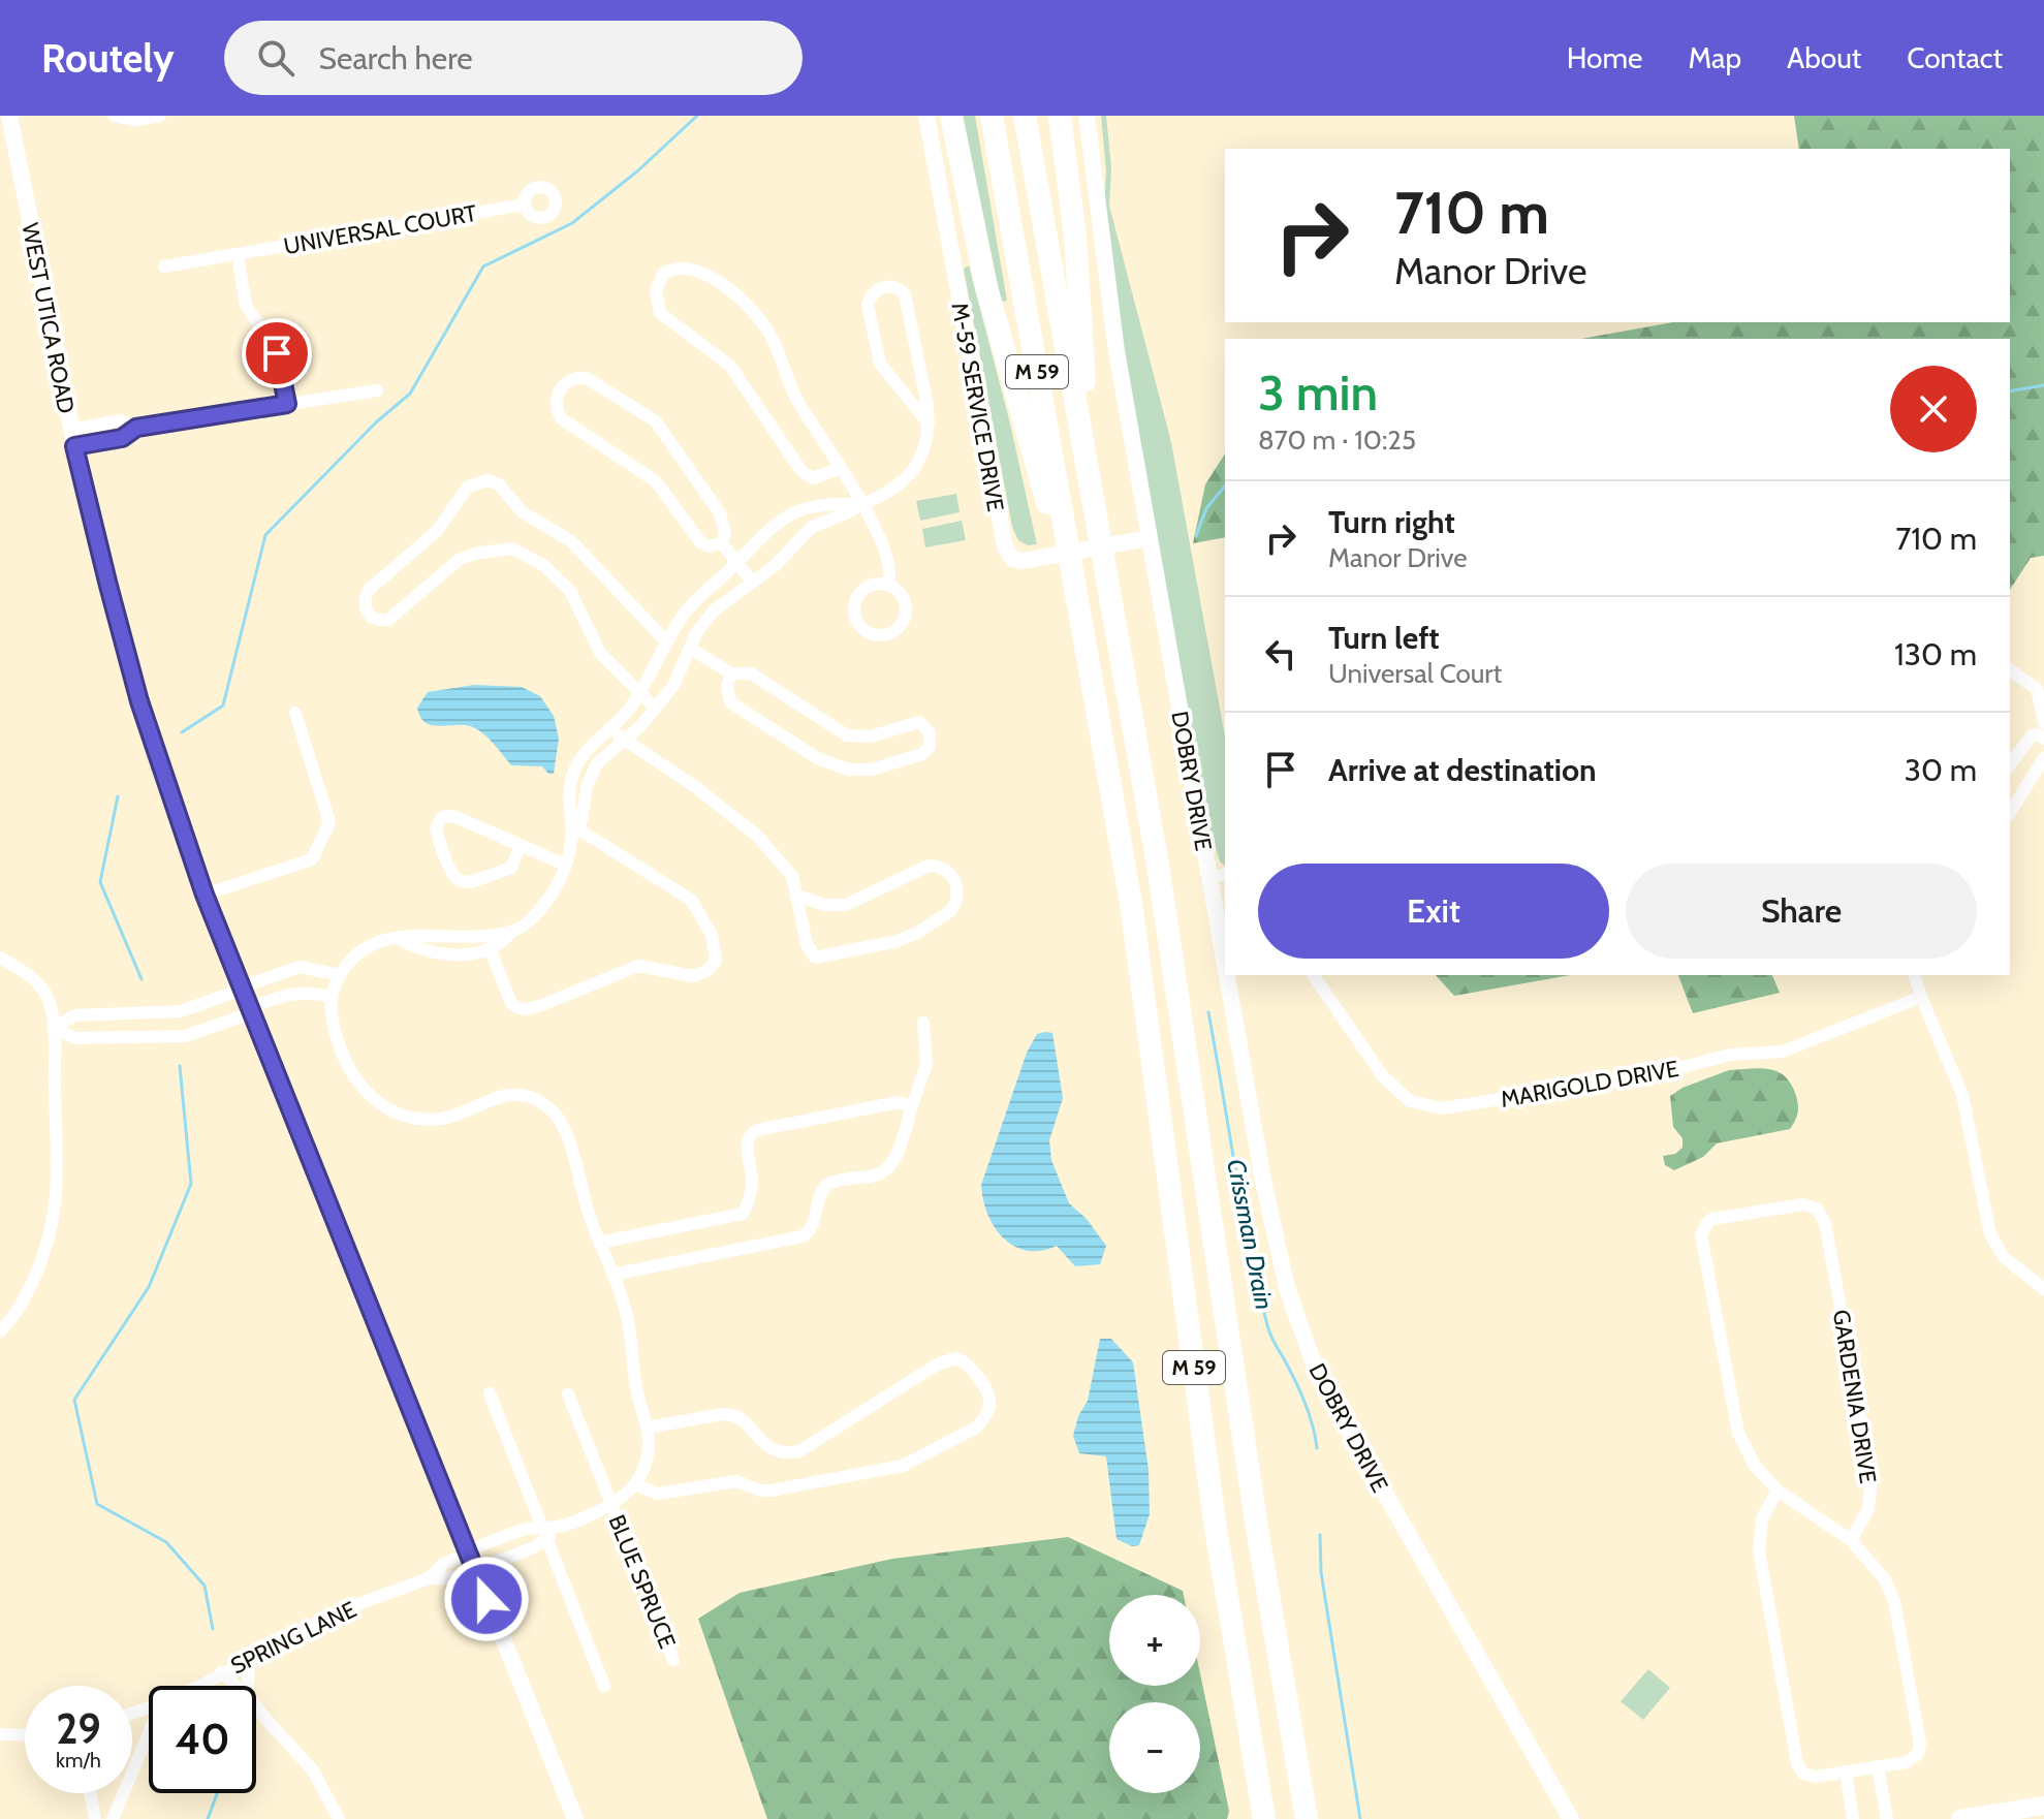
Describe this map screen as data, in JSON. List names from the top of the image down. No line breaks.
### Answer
{"streets":{"highway":["M 59"],"street":["UNIVERSAL COURT","WEST UTICA ROAD","M-59 SERVICE DRIVE","DOBRY DRIVE","MARIGOLD DRIVE","GARDENIA DRIVE","BLUE SPRUCE","SPRING LANE"]},"crossings":[["WEST UTICA ROAD","SPRING LANE"],["M-59 SERVICE DRIVE","DOBRY DRIVE"]],"water":["Crissman Drain"],"page":{"header":"Routely","search":"Search here","nav":["Home","Map","About","Contact"],"turn":["710 m","Manor Drive"],"heading":["3 min","870 m · 10:25"],"list":[{"name":"Turn right","note":"Manor Drive","value":"710 m"},{"name":"Turn left","note":"Universal Court","value":"130 m"},{"name":"Arrive at destination","value":"30 m"}],"buttons":["Exit","Share"],"map_buttons":["+","−"],"speed":"29 km/h","limit":"40"}}
